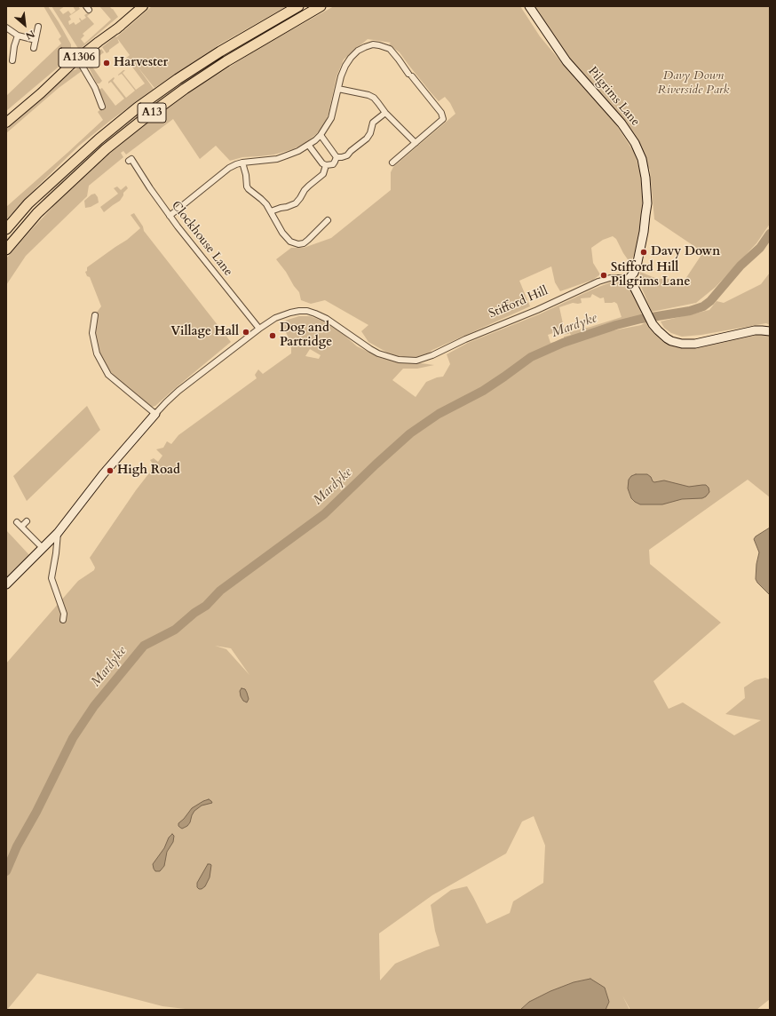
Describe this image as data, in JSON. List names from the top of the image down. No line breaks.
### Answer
{"streets":{"highway":["A13"],"main road":["A1306","Pilgrims Lane"],"street":["Clockhouse Lane","Stifford Hill"]},"crossings":[["Pilgrims Lane","Stifford Hill"],["Clockhouse Lane","Stifford Hill"]],"water":["Mardyke"],"parks":["Davy Down Riverside Park"],"places":["Harvester","Davy Down","Stifford Hill Pilgrims Lane","Village Hall","Dog and Partridge","High Road"],"north":"bottom right"}
